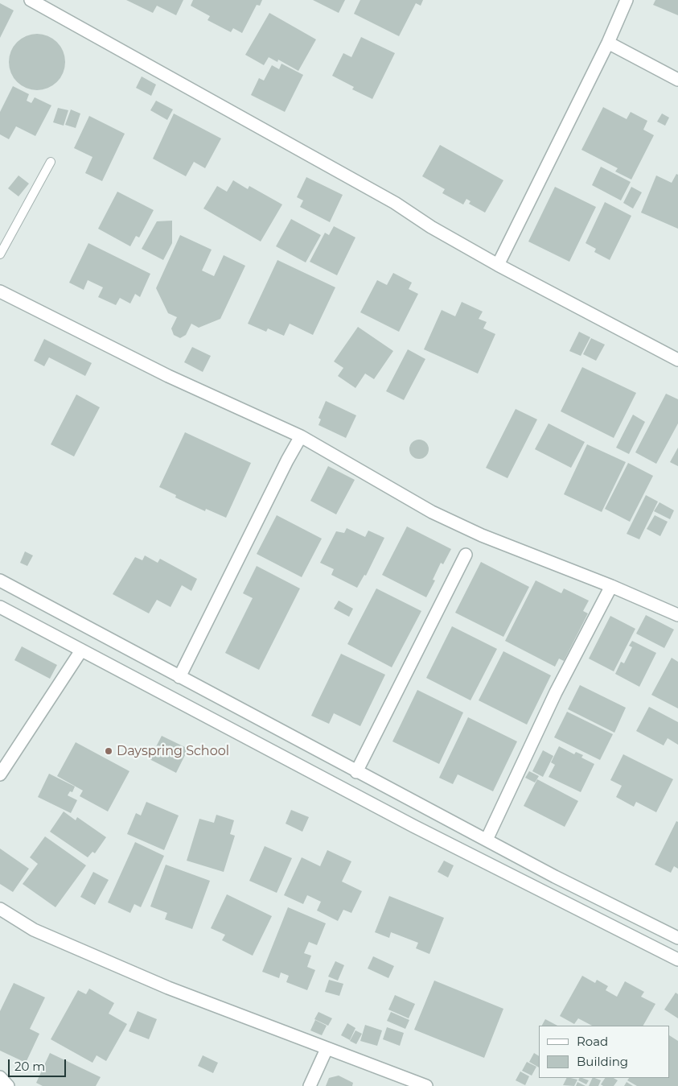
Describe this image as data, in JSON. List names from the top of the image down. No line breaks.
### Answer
{"places":["Dayspring School"],"legend":["Road","Building"],"scale_bar":"20 m"}
